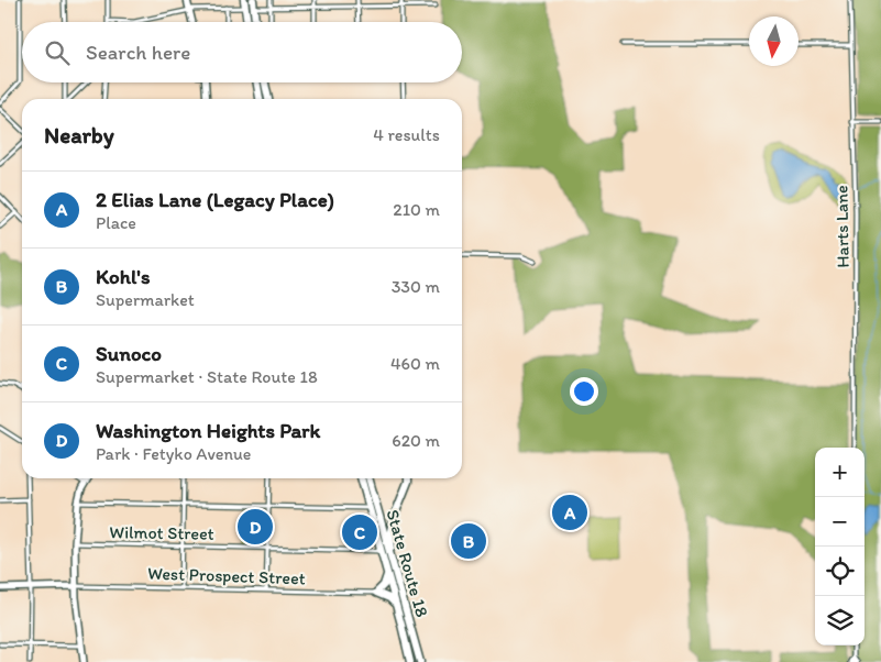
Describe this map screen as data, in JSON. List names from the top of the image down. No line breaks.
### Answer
{"streets":{"highway":["State Route 18"],"street":["Harts Lane","Wilmot Street","West Prospect Street"]},"crossings":[["Wilmot Street","State Route 18"]],"north":"bottom","page":{"search":"Search here","heading":["Nearby","4 results"],"list":[{"mark":"A","name":"2 Elias Lane (Legacy Place)","note":"Place","value":"210 m"},{"mark":"B","name":"Kohl's","note":"Supermarket","value":"330 m"},{"mark":"C","name":"Sunoco","note":"Supermarket · State Route 18","value":"460 m"},{"mark":"D","name":"Washington Heights Park","note":"Park · Fetyko Avenue","value":"620 m"}],"map_buttons":["+","−"],"pins":["A","D","C","B"]}}
